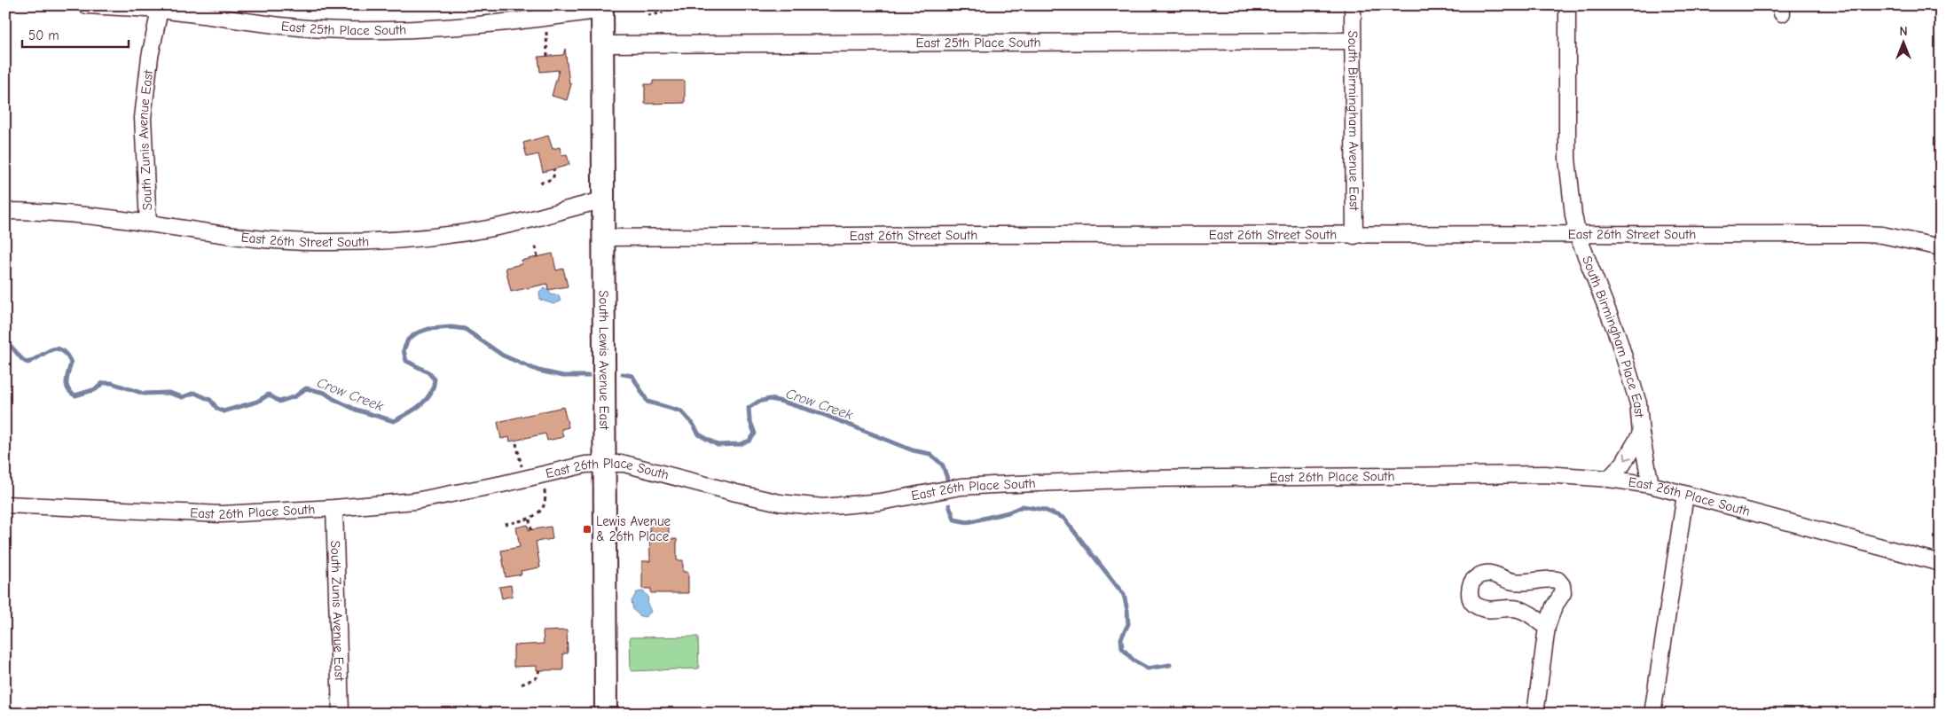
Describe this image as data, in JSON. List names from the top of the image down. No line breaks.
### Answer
{"streets":{"main road":["South Lewis Avenue East"],"street":["East 25th Place South","South Birmingham Avenue East","South Zunis Avenue East","East 26th Street South","South Birmingham Place East","East 26th Place South"]},"crossings":[["East 25th Place South","South Birmingham Avenue East"],["East 25th Place South","South Zunis Avenue East"],["East 25th Place South","South Lewis Avenue East"],["South Birmingham Avenue East","East 26th Street South"],["South Zunis Avenue East","East 26th Street South"],["South Zunis Avenue East","East 26th Place South"],["East 26th Street South","South Birmingham Place East"],["East 26th Street South","South Lewis Avenue East"],["South Birmingham Place East","East 26th Place South"],["South Lewis Avenue East","East 26th Place South"]],"water":["Crow Creek"],"places":{"transit":["Lewis Avenue & 26th Place"]},"scale_bar":"50 m","north":"top"}
